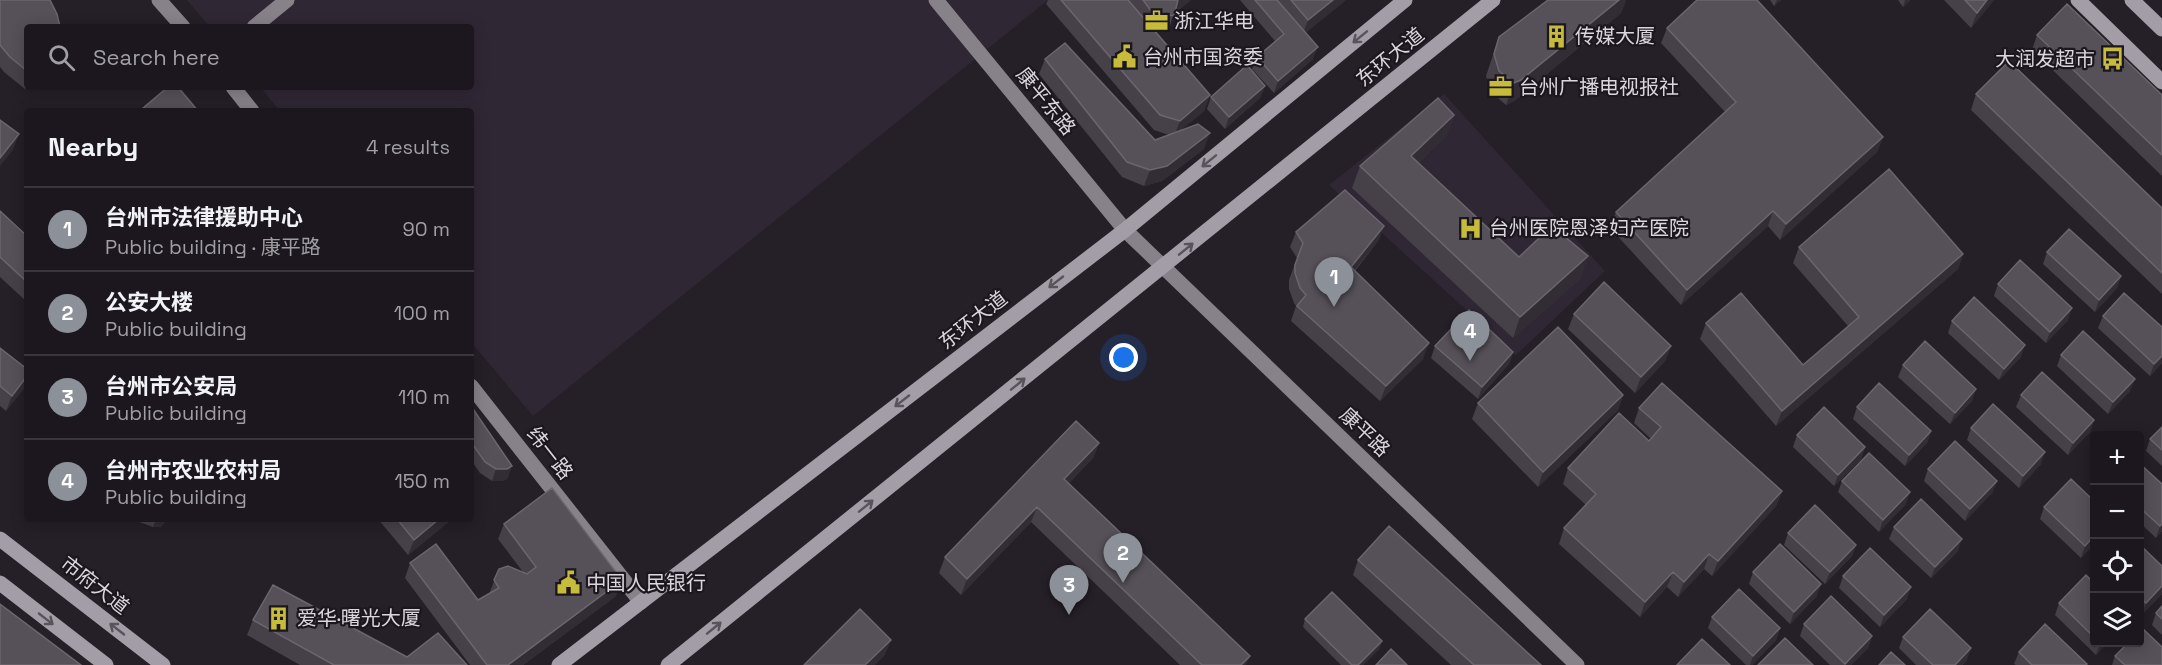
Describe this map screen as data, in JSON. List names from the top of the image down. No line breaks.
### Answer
{"streets":{"main road":["东环大道","市府大道"],"street":["康平东路","康平路","纬一路"]},"crossings":[["东环大道","康平东路"],["东环大道","康平路"],["东环大道","纬一路"],["康平东路","康平路"]],"places":{"office":["浙江华电","台州广播电视报社"],"building":["传媒大厦","爱华·曙光大厦"],"public building":["台州市国资委","中国人民银行"],"bus stop":["大润发超市"],"hospital":["台州医院恩泽妇产医院"]},"page":{"search":"Search here","heading":["Nearby","4 results"],"list":[{"mark":"1","name":"台州市法律援助中心","note":"Public building · 康平路","value":"90 m"},{"mark":"2","name":"公安大楼","note":"Public building","value":"100 m"},{"mark":"3","name":"台州市公安局","note":"Public building","value":"110 m"},{"mark":"4","name":"台州市农业农村局","note":"Public building","value":"150 m"}],"pins":["1","4","2","3"],"map_buttons":["+","−"]}}
